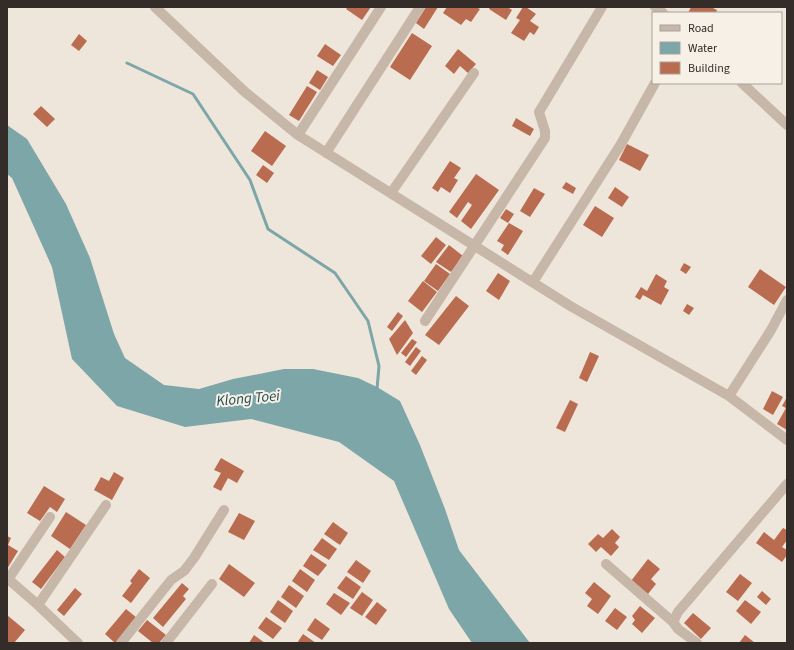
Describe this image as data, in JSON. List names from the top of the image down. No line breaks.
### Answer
{"water":["Klong Toei"],"legend":["Road","Water","Building"]}
